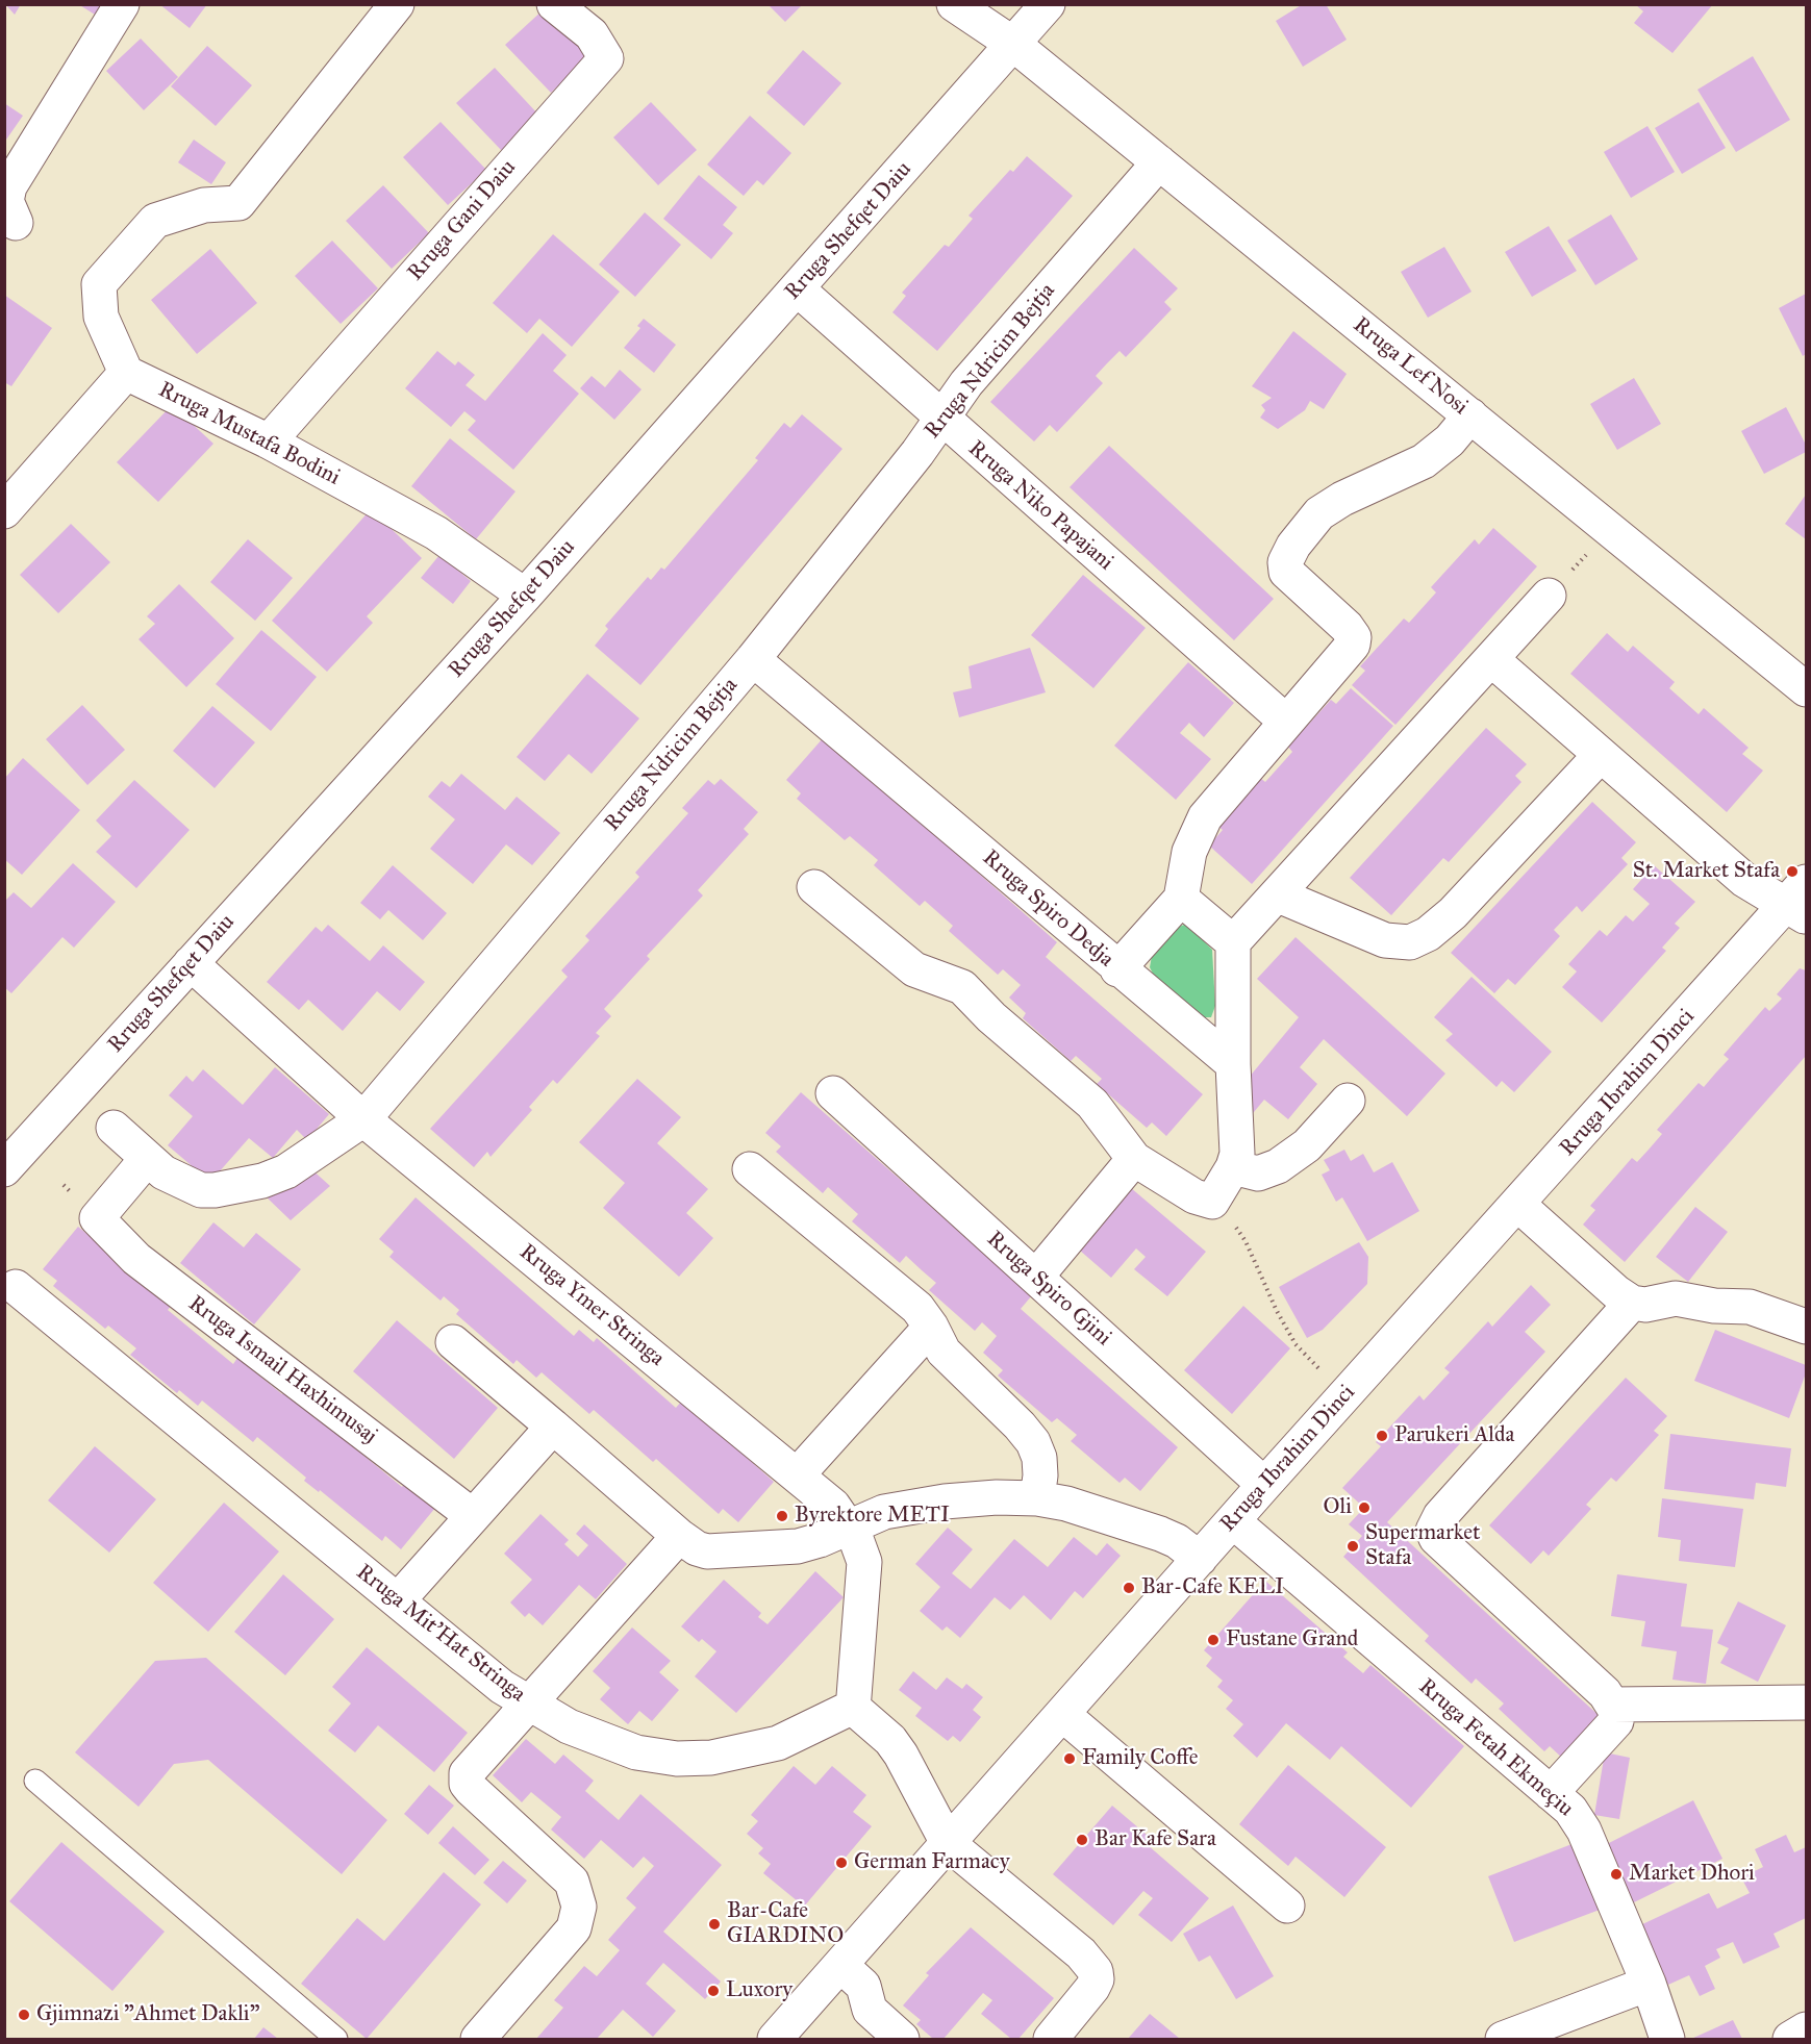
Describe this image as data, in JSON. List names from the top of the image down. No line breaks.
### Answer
{"streets":{"street":["Rruga Gani Daiu","Rruga Shefqet Daiu","Rruga Ndricim Bejtja","Rruga Lef Nosi","Rruga Mustafa Bodini","Rruga Niko Papajani","Rruga Spiro Dedja","Rruga Ibrahim Dinci","Rruga Spiro Gjini","Rruga Ymer Stringa","Rruga Ismail Haxhimusaj","Rruga Mit'Hat Stringa","Rruga Fetah Ekmeçiu"]},"crossings":[["Rruga Gani Daiu","Rruga Mustafa Bodini"],["Rruga Shefqet Daiu","Rruga Lef Nosi"],["Rruga Shefqet Daiu","Rruga Mustafa Bodini"],["Rruga Shefqet Daiu","Rruga Niko Papajani"],["Rruga Shefqet Daiu","Rruga Ymer Stringa"],["Rruga Ndricim Bejtja","Rruga Lef Nosi"],["Rruga Ndricim Bejtja","Rruga Niko Papajani"],["Rruga Ndricim Bejtja","Rruga Spiro Dedja"],["Rruga Ndricim Bejtja","Rruga Ymer Stringa"],["Rruga Ndricim Bejtja","Rruga Ismail Haxhimusaj"],["Rruga Ibrahim Dinci","Rruga Spiro Gjini"],["Rruga Ibrahim Dinci","Rruga Fetah Ekmeçiu"],["Rruga Ymer Stringa","Rruga Mit'Hat Stringa"]],"places":["St. Market Stafa","Parukeri Alda","Oli","Byrektore METI","Supermarket Stafa","Bar-Cafe KELI","Fustane Grand","Family Coffe","Bar Kafe Sara","German Farmacy","Market Dhori","Bar-Cafe GIARDINO","Luxory","Gjimnazi \"Ahmet Dakli\""]}
